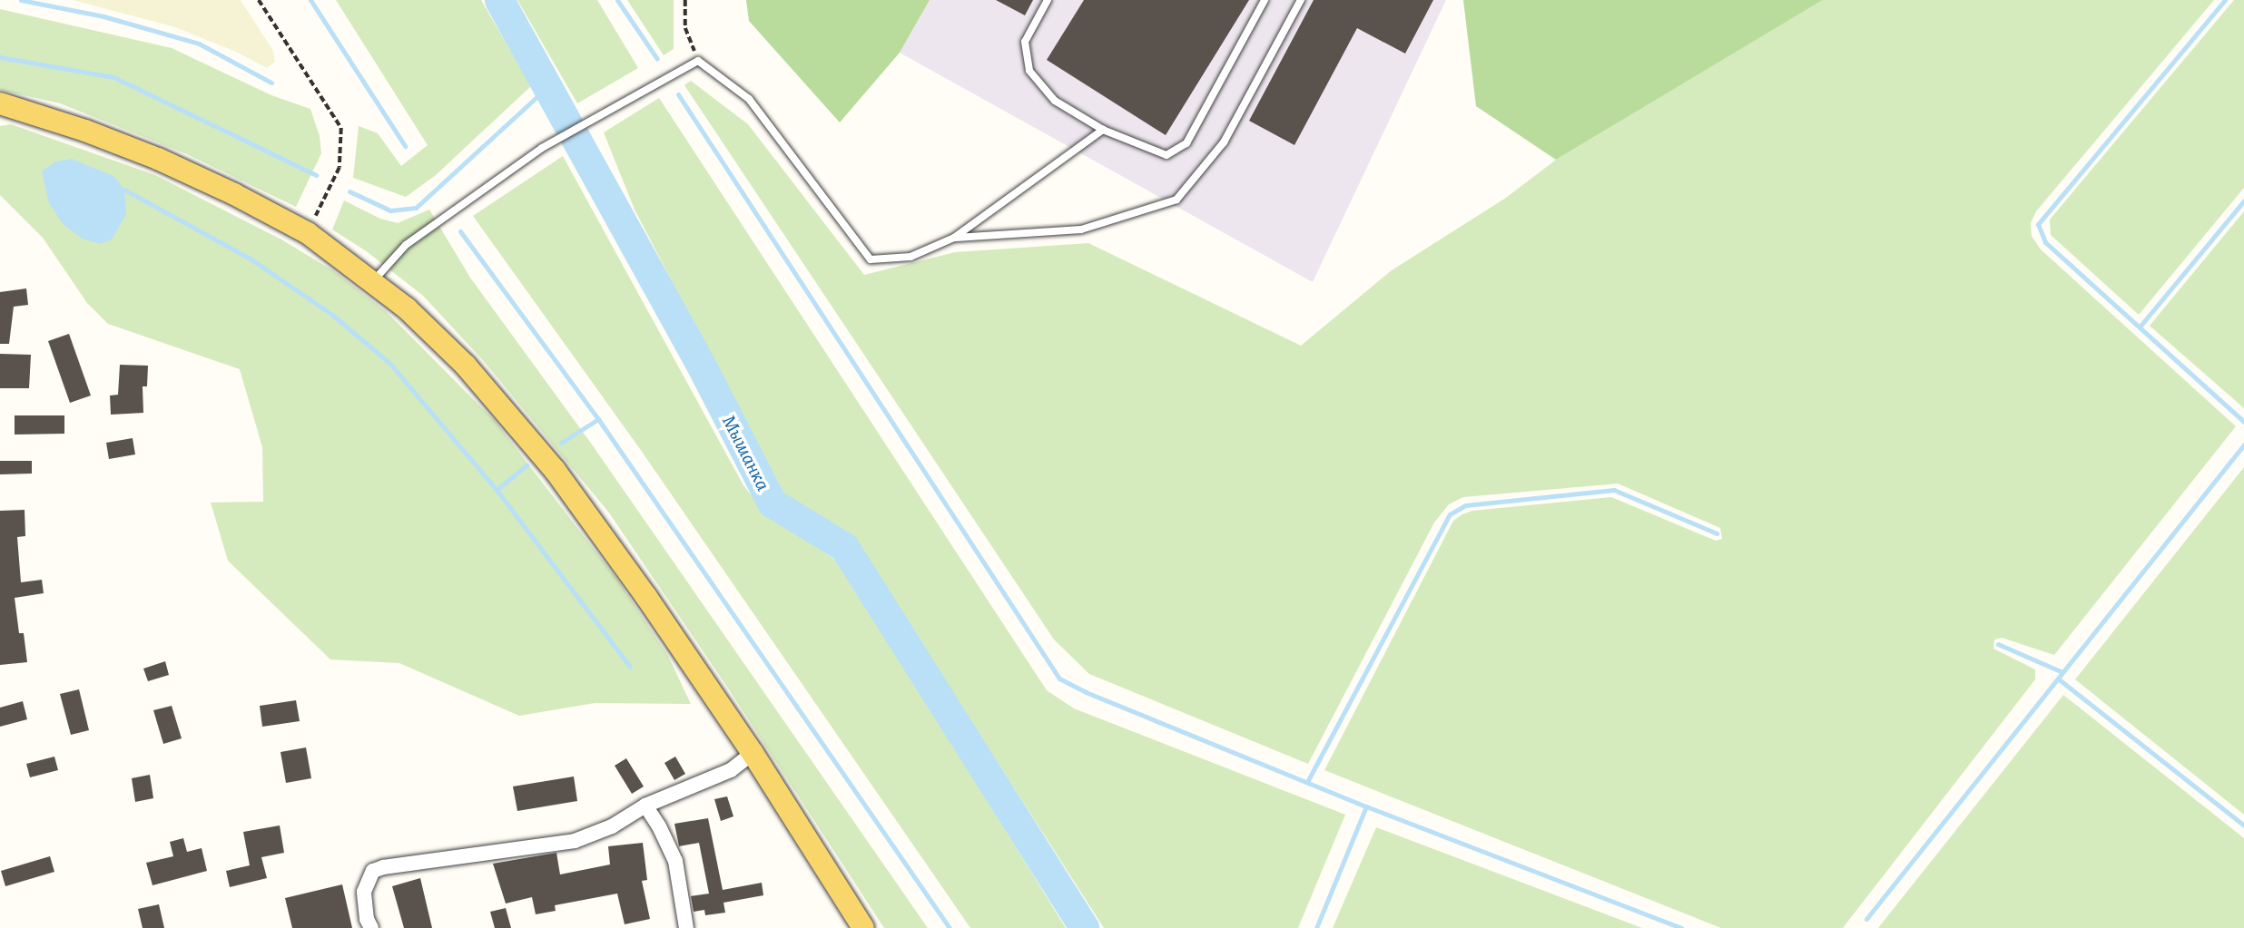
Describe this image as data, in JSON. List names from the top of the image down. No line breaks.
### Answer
{"water":["Мышанка"]}
